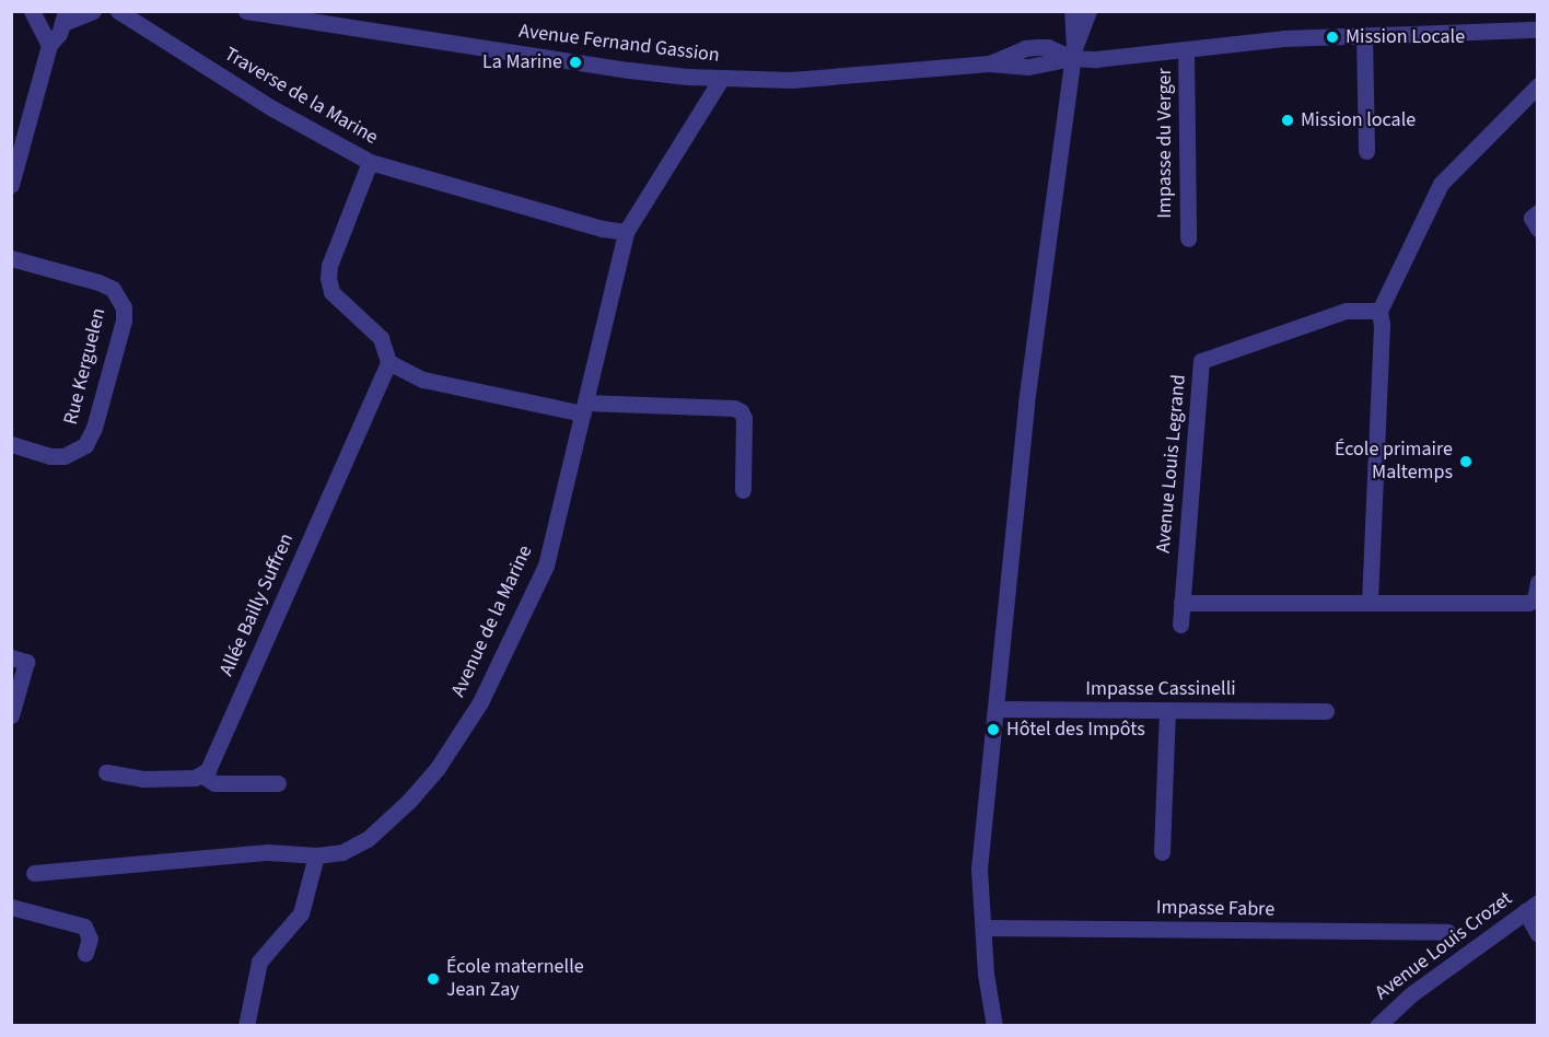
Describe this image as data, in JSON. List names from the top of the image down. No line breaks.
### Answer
{"streets":{"street":["Avenue Fernand Gassion","Traverse de la Marine","Impasse du Verger","Rue Kerguelen","Avenue Louis Legrand","Allée Bailly Suffren","Avenue de la Marine","Impasse Cassinelli","Impasse Fabre","Avenue Louis Crozet"]},"crossings":[["Avenue Fernand Gassion","Impasse du Verger"],["Avenue Fernand Gassion","Avenue de la Marine"],["Traverse de la Marine","Avenue de la Marine"]],"places":["Mission Locale","La Marine","Mission locale","École primaire Maltemps","Hôtel des Impôts","École maternelle Jean Zay"]}
